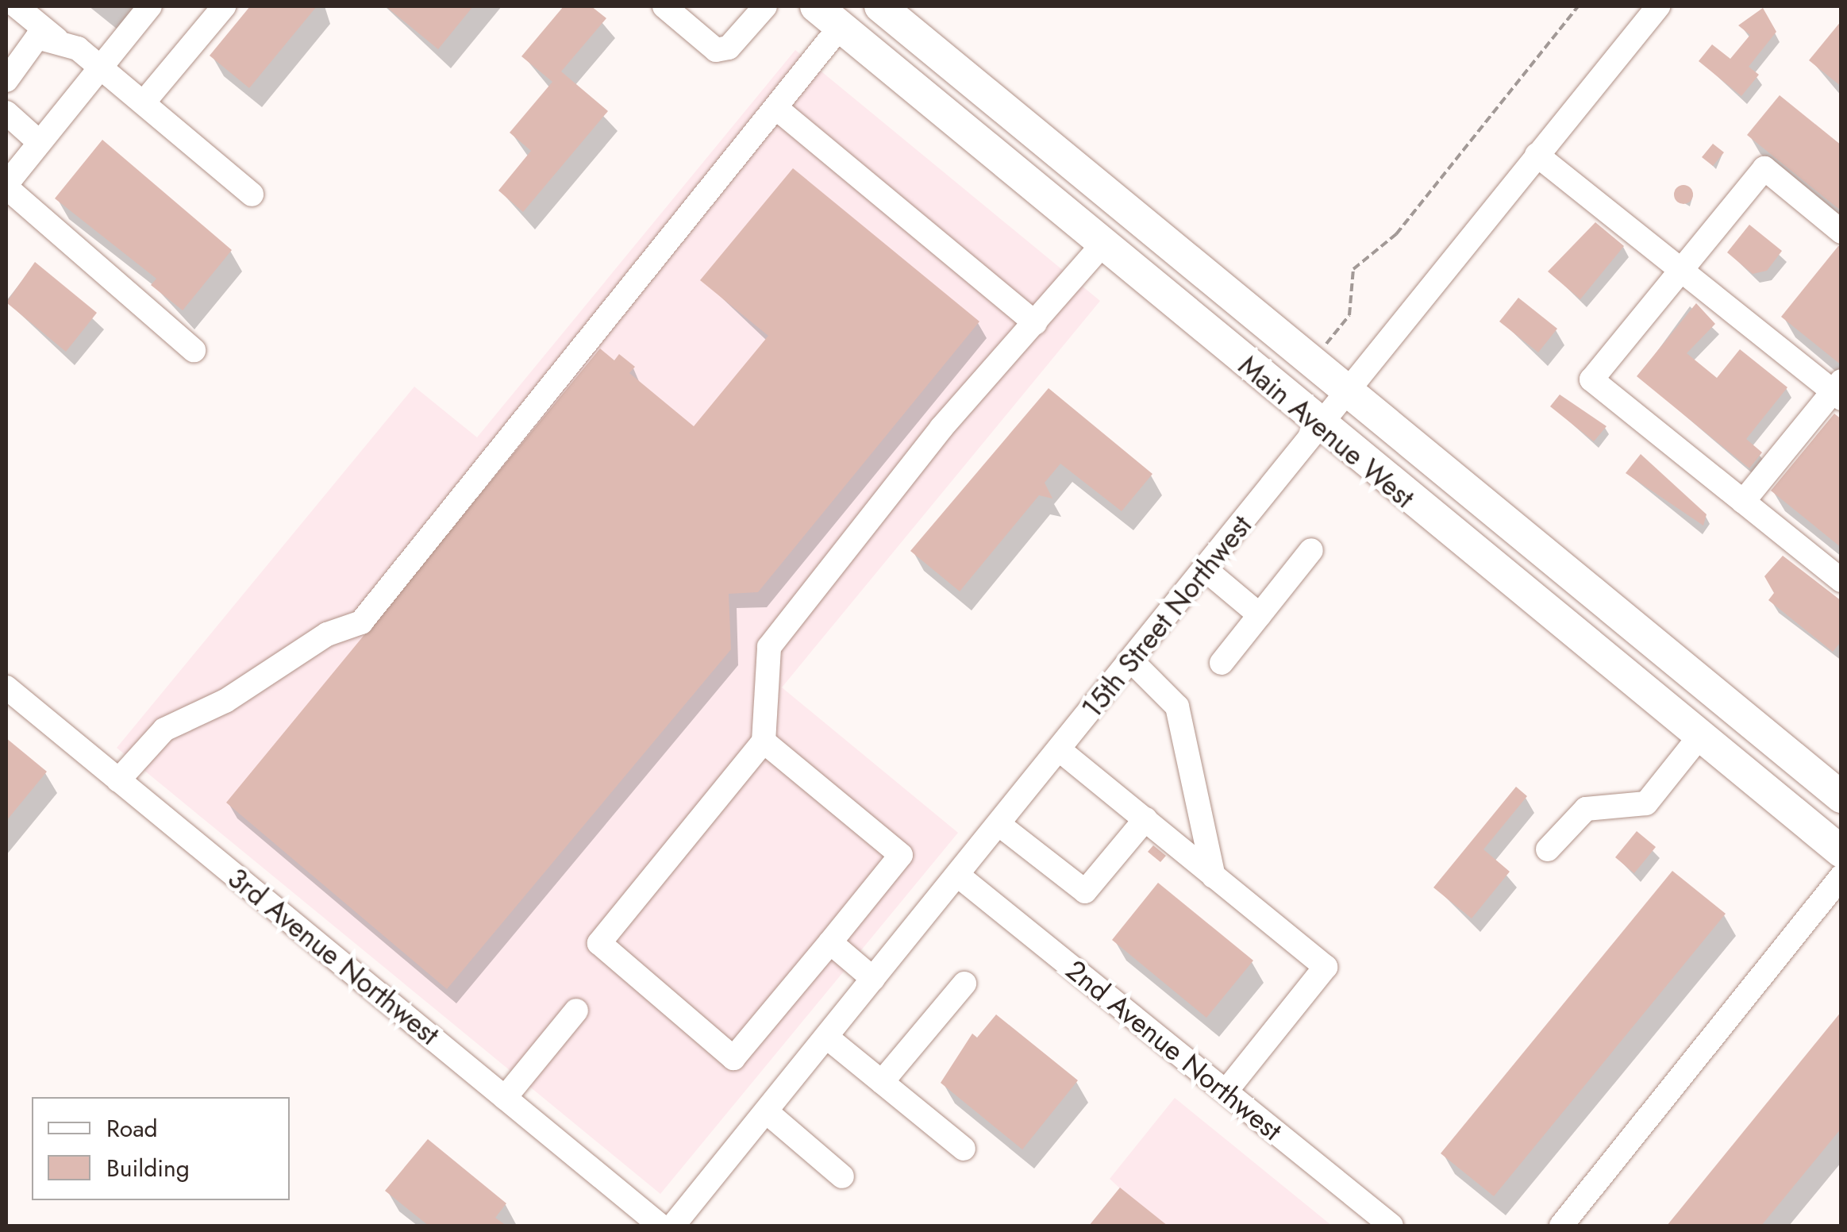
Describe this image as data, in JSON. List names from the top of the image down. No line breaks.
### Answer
{"streets":{"main road":["Main Avenue West"],"street":["15th Street Northwest","3rd Avenue Northwest","2nd Avenue Northwest"]},"crossings":[["Main Avenue West","15th Street Northwest"],["15th Street Northwest","2nd Avenue Northwest"]],"legend":["Road","Building"]}
